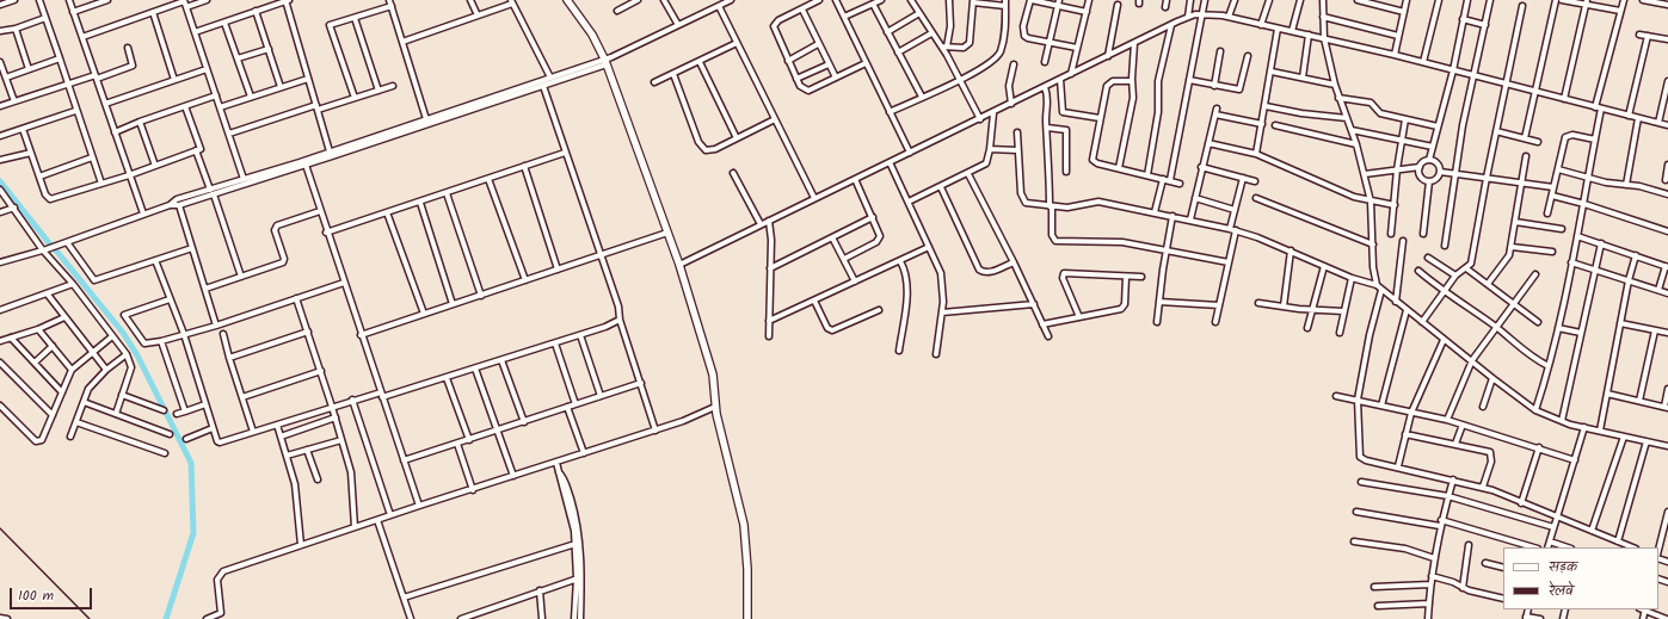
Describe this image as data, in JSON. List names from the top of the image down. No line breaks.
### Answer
{"legend":["सड़क","रेलवे"],"scale_bar":"100 m"}
